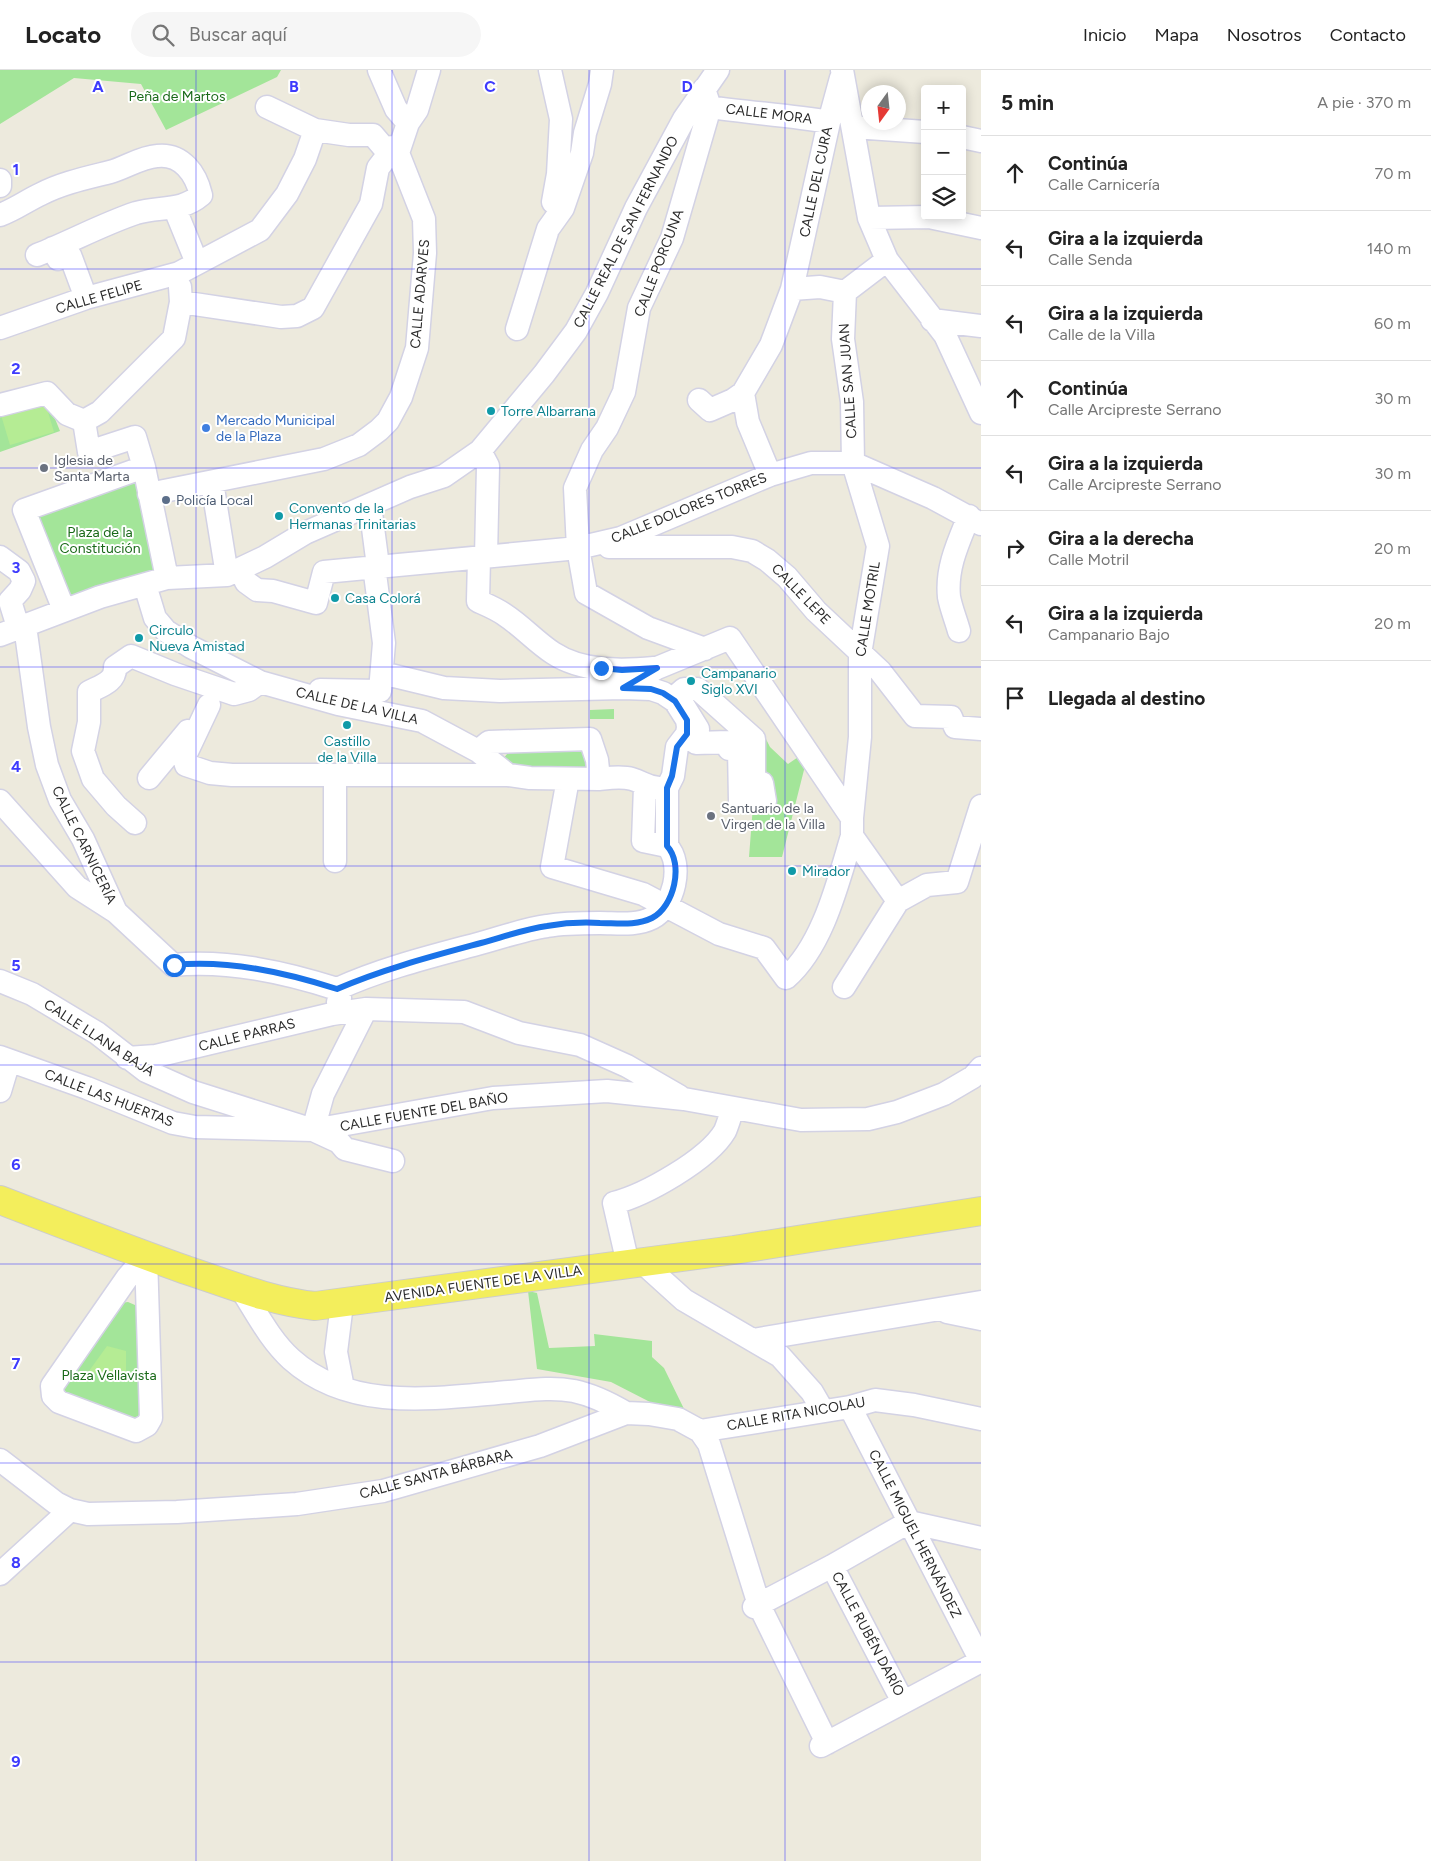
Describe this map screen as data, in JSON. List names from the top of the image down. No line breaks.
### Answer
{"streets":{"main road":["AVENIDA FUENTE DE LA VILLA"],"street":["CALLE MORA","CALLE DEL CURA","CALLE REAL DE SAN FERNANDO","CALLE PORCUNA","CALLE ADARVES","CALLE FELIPE","CALLE SAN JUAN","CALLE DOLORES TORRES","CALLE LEPE","CALLE MOTRIL","CALLE DE LA VILLA","CALLE CARNICERÍA","CALLE PARRAS","CALLE LLANA BAJA","CALLE LAS HUERTAS","CALLE FUENTE DEL BAÑO","CALLE RITA NICOLAU","CALLE SANTA BÁRBARA","CALLE MIGUEL HERNÁNDEZ","CALLE RUBÉN DARÍO"]},"crossings":[["CALLE MORA","CALLE DEL CURA"],["CALLE MORA","CALLE REAL DE SAN FERNANDO"],["CALLE MORA","CALLE PORCUNA"],["CALLE REAL DE SAN FERNANDO","CALLE PORCUNA"],["CALLE REAL DE SAN FERNANDO","CALLE DOLORES TORRES"],["CALLE PORCUNA","CALLE DOLORES TORRES"],["CALLE PORCUNA","CALLE LEPE"],["CALLE SAN JUAN","CALLE DOLORES TORRES"],["CALLE SAN JUAN","CALLE MOTRIL"],["CALLE DOLORES TORRES","CALLE LEPE"],["CALLE DOLORES TORRES","CALLE MOTRIL"],["CALLE LEPE","CALLE MOTRIL"],["CALLE PARRAS","CALLE LLANA BAJA"],["CALLE PARRAS","CALLE FUENTE DEL BAÑO"],["CALLE LLANA BAJA","CALLE LAS HUERTAS"],["CALLE LLANA BAJA","CALLE FUENTE DEL BAÑO"],["CALLE LAS HUERTAS","CALLE FUENTE DEL BAÑO"],["CALLE RITA NICOLAU","CALLE SANTA BÁRBARA"],["CALLE RITA NICOLAU","CALLE MIGUEL HERNÁNDEZ"]],"parks":["Peña de Martos","Plaza de la Constitución","Plaza Vellavista"],"places":["Torre Albarrana","Mercado Municipal de la Plaza","Iglesia de Santa Marta","Policía Local","Convento de la Hermanas Trinitarias","Casa Colorá","Circulo Nueva Amistad","Campanario Siglo XVI","Castillo de la Villa","Santuario de la Virgen de la Villa","Mirador"],"north":"bottom","page":{"header":"Locato","search":"Buscar aquí","nav":["Inicio","Mapa","Nosotros","Contacto"],"heading":["5 min","A pie · 370 m"],"map_buttons":["+","−"],"list":[["Continúa","Calle Carnicería","70 m"],["Gira a la izquierda","Calle Senda","140 m"],["Gira a la izquierda","Calle de la Villa","60 m"],["Continúa","Calle Arcipreste Serrano","30 m"],["Gira a la izquierda","Calle Arcipreste Serrano","30 m"],["Gira a la derecha","Calle Motril","20 m"],["Gira a la izquierda","Campanario Bajo","20 m"],"Llegada al destino"]},"grid":{"columns":["A","B","C","D"],"rows":["1","2","3","4","5","6","7","8","9"]}}
